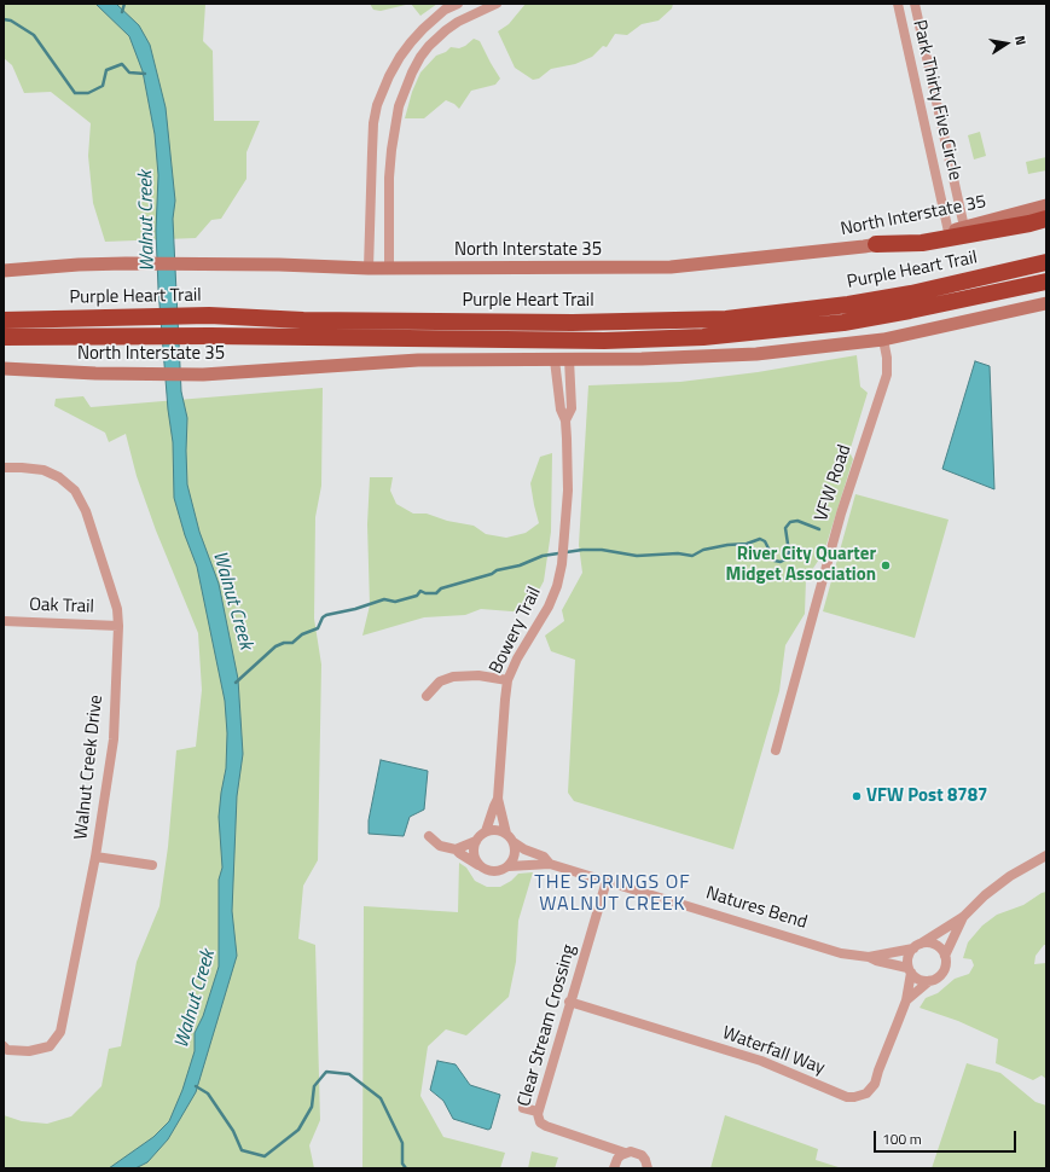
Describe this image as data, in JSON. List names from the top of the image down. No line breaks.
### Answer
{"streets":{"highway":["Purple Heart Trail"],"main road":["North Interstate 35"],"street":["Park Thirty Five Circle","VFW Road","Oak Trail","Bowery Trail","Walnut Creek Drive","Natures Bend","Clear Stream Crossing","Waterfall Way"]},"crossings":[["Park Thirty Five Circle","North Interstate 35"],["North Interstate 35","VFW Road"],["North Interstate 35","Bowery Trail"],["Oak Trail","Walnut Creek Drive"],["Bowery Trail","Natures Bend"],["Natures Bend","Clear Stream Crossing"],["Natures Bend","Waterfall Way"],["Clear Stream Crossing","Waterfall Way"]],"districts":["THE SPRINGS OF WALNUT CREEK"],"water":["Walnut Creek"],"places":["River City Quarter Midget Association","VFW Post 8787"],"scale_bar":"100 m","north":"right"}
